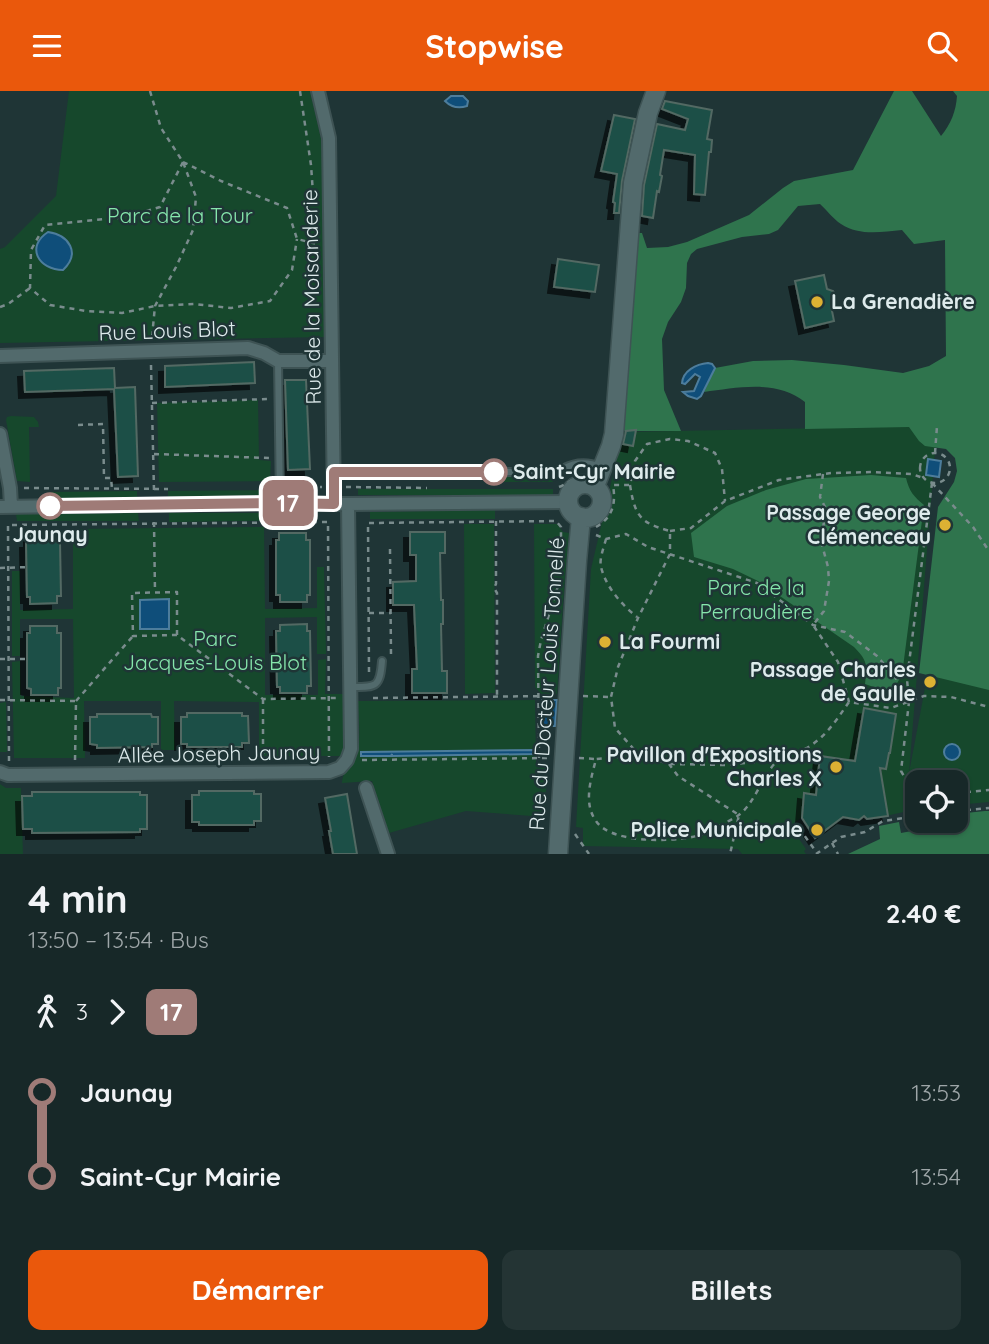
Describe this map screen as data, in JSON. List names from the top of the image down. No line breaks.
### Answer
{"streets":{"street":["Rue de la Moisanderie","Rue Louis Blot","Rue du Docteur Louis Tonnellé","Allée Joseph Jaunay"]},"crossings":[["Rue de la Moisanderie","Rue Louis Blot"]],"parks":["Parc de la Tour","Parc de la Perraudière","Parc Jacques-Louis Blot"],"places":["La Grenadière","Saint-Cyr Mairie","Jaunay","Passage George Clémenceau","La Fourmi","Passage Charles de Gaulle","Pavillon d'Expositions Charles X","Police Municipale"],"lines":["bus line 17"],"page":{"header":"Stopwise","on_map":"17","heading":["4 min","13:50 – 13:54 · Bus","2.40 €"],"legs":["3","17"],"list":[{"name":"Jaunay","value":"13:53"},{"name":"Saint-Cyr Mairie","value":"13:54"}],"buttons":["Démarrer","Billets"]}}
